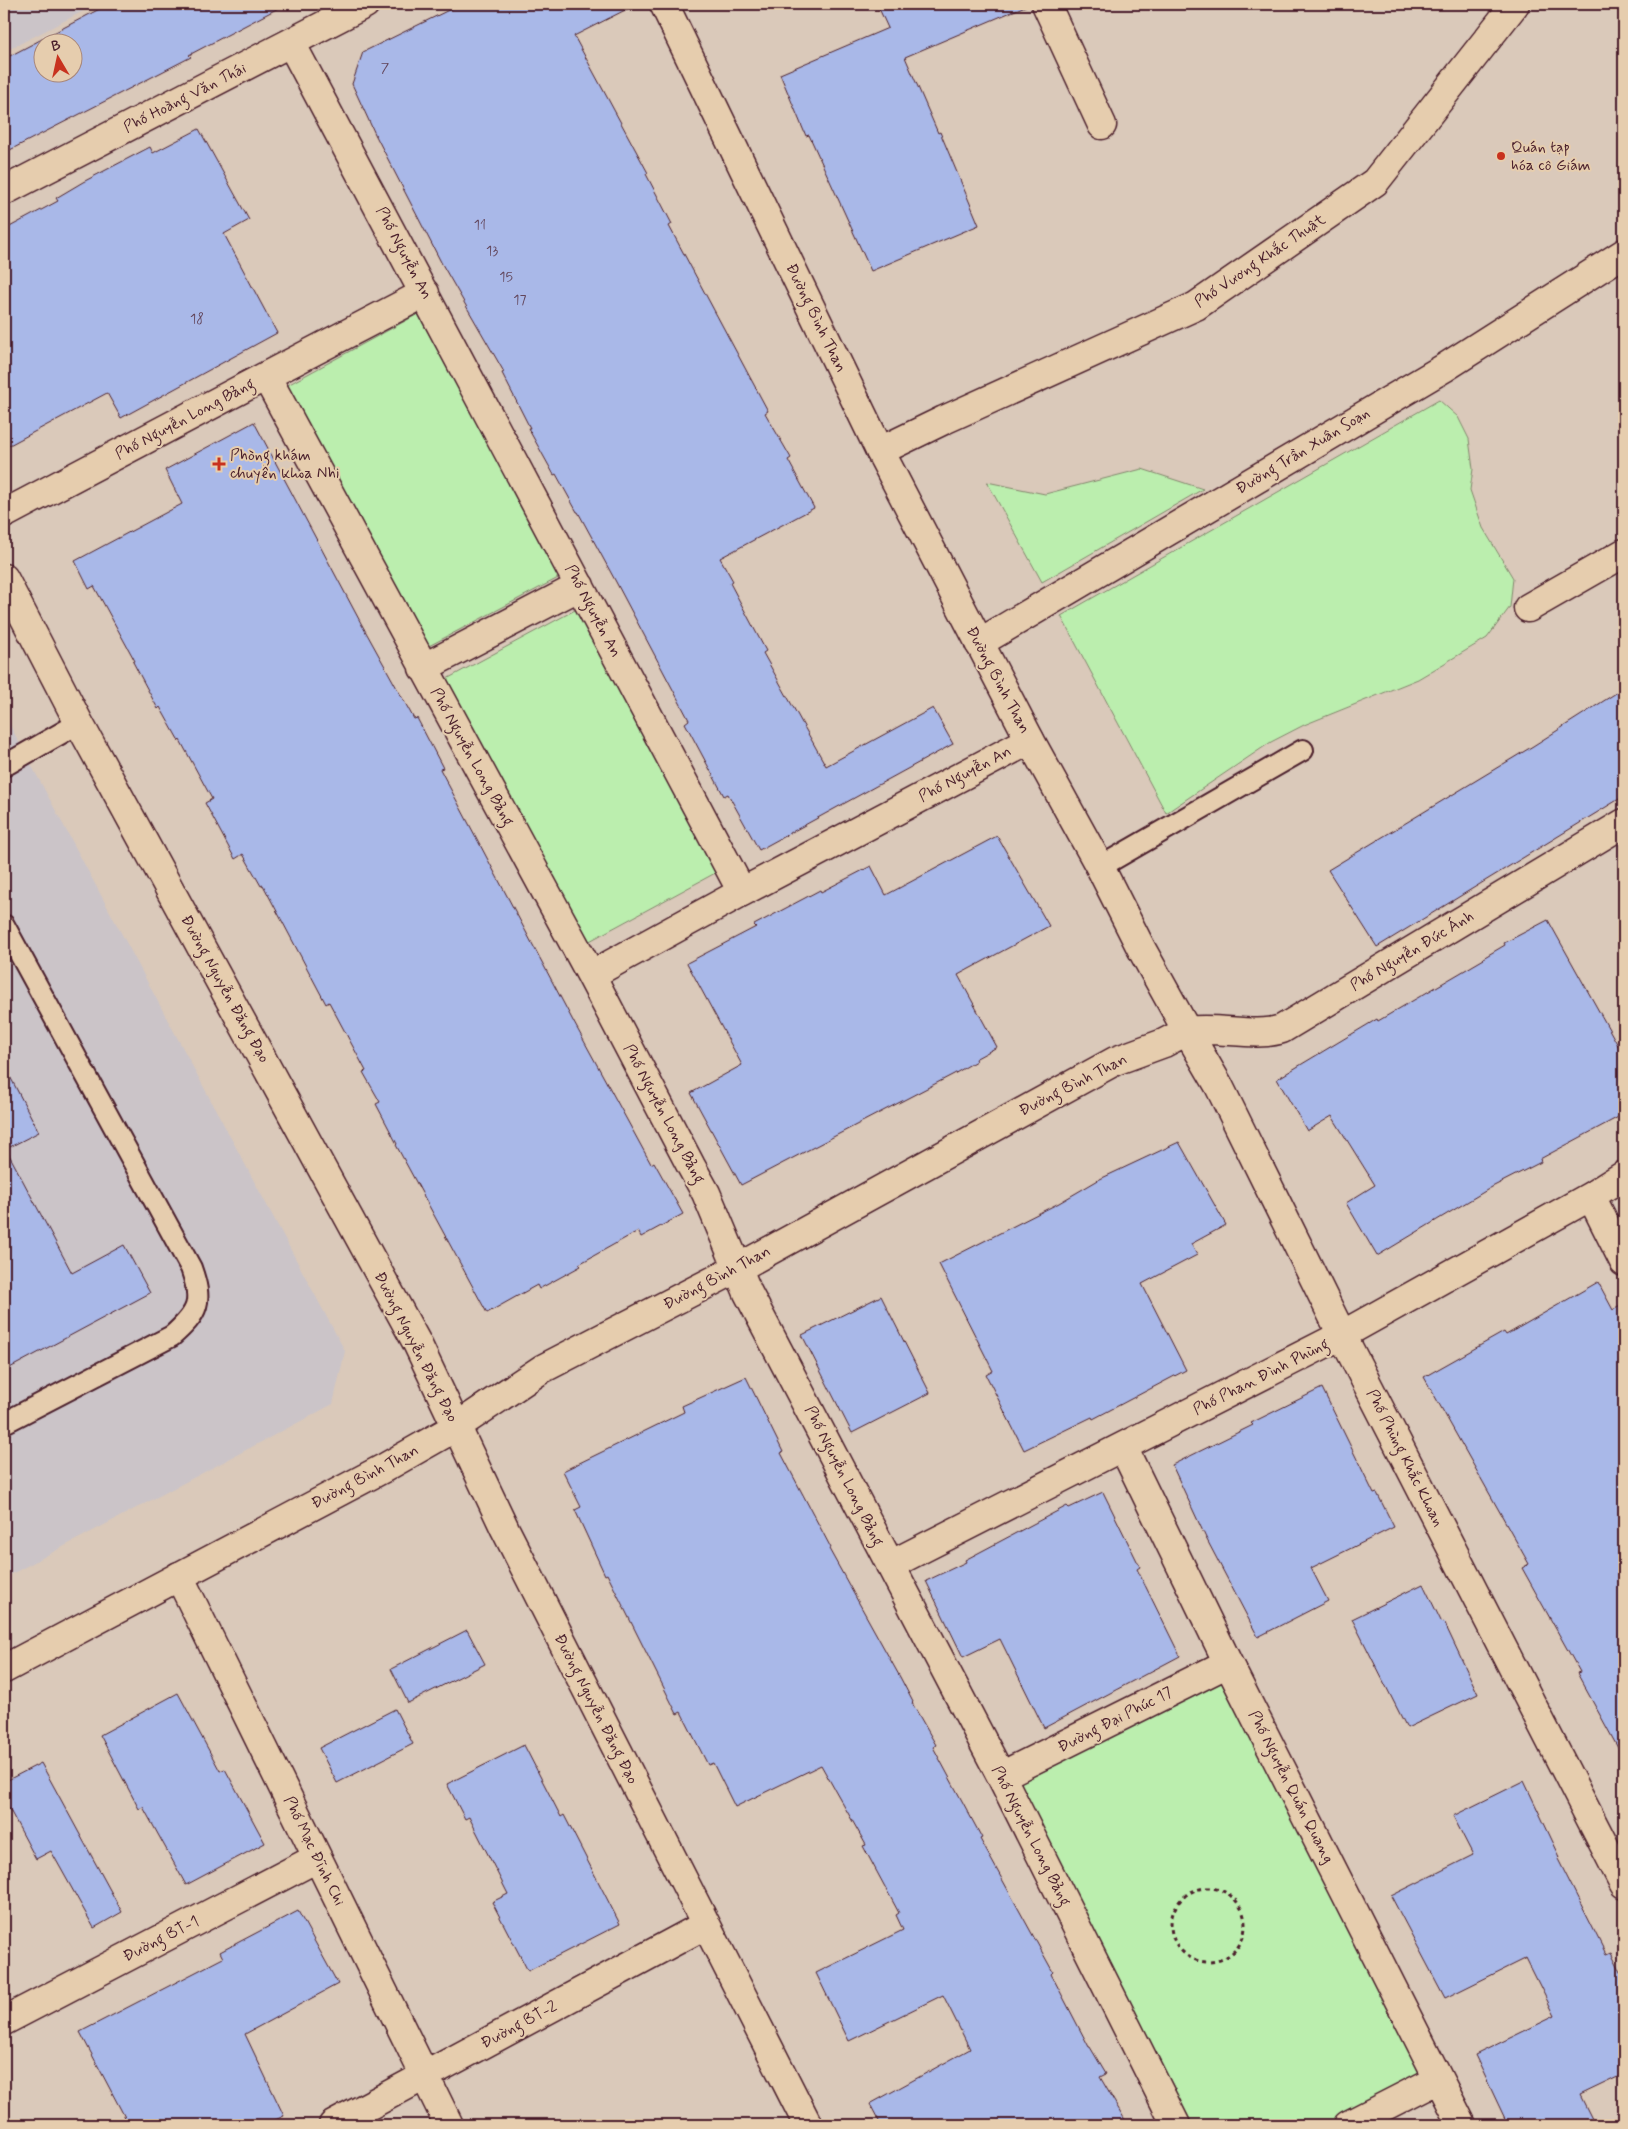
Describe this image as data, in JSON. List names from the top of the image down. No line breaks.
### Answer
{"streets":{"street":["Phố Hoàng Văn Thái","Phố Nguyễn An","Phố Vương Khắc Thuật","Đường Bình Than","Phố Nguyễn Long Bảng","Đường Trần Xuân Soạn","Phố Nguyễn Đức Ánh","Đường Nguyễn Đăng Đạo","Phố Phan Đình Phùng","Phố Phùng Khắc Khoan","Đường Đại Phúc 17","Phố Nguyễn Quán Quang","Phố Mạc Đĩnh Chi","Đường BT-1","Đường BT-2"]},"crossings":[["Phố Hoàng Văn Thái","Phố Nguyễn An"],["Phố Nguyễn An","Đường Bình Than"],["Phố Vương Khắc Thuật","Đường Bình Than"],["Đường Bình Than","Phố Nguyễn Long Bảng"],["Đường Bình Than","Đường Trần Xuân Soạn"],["Đường Bình Than","Phố Nguyễn Đức Ánh"],["Đường Bình Than","Đường Nguyễn Đăng Đạo"],["Đường Bình Than","Phố Phùng Khắc Khoan"],["Đường Bình Than","Phố Mạc Đĩnh Chi"],["Phố Nguyễn Long Bảng","Phố Phan Đình Phùng"],["Phố Nguyễn Long Bảng","Đường Đại Phúc 17"],["Phố Nguyễn Đức Ánh","Phố Phùng Khắc Khoan"],["Đường Nguyễn Đăng Đạo","Đường BT-2"],["Phố Phan Đình Phùng","Phố Phùng Khắc Khoan"],["Phố Phan Đình Phùng","Phố Nguyễn Quán Quang"],["Đường Đại Phúc 17","Phố Nguyễn Quán Quang"],["Phố Mạc Đĩnh Chi","Đường BT-1"],["Phố Mạc Đĩnh Chi","Đường BT-2"]],"places":{"other":["Quán tạp hóa cô Giám"],"health":["Phòng khám chuyên khoa Nhi"]},"house_numbers":["7","11","13","15","17","18"],"north":"top"}
